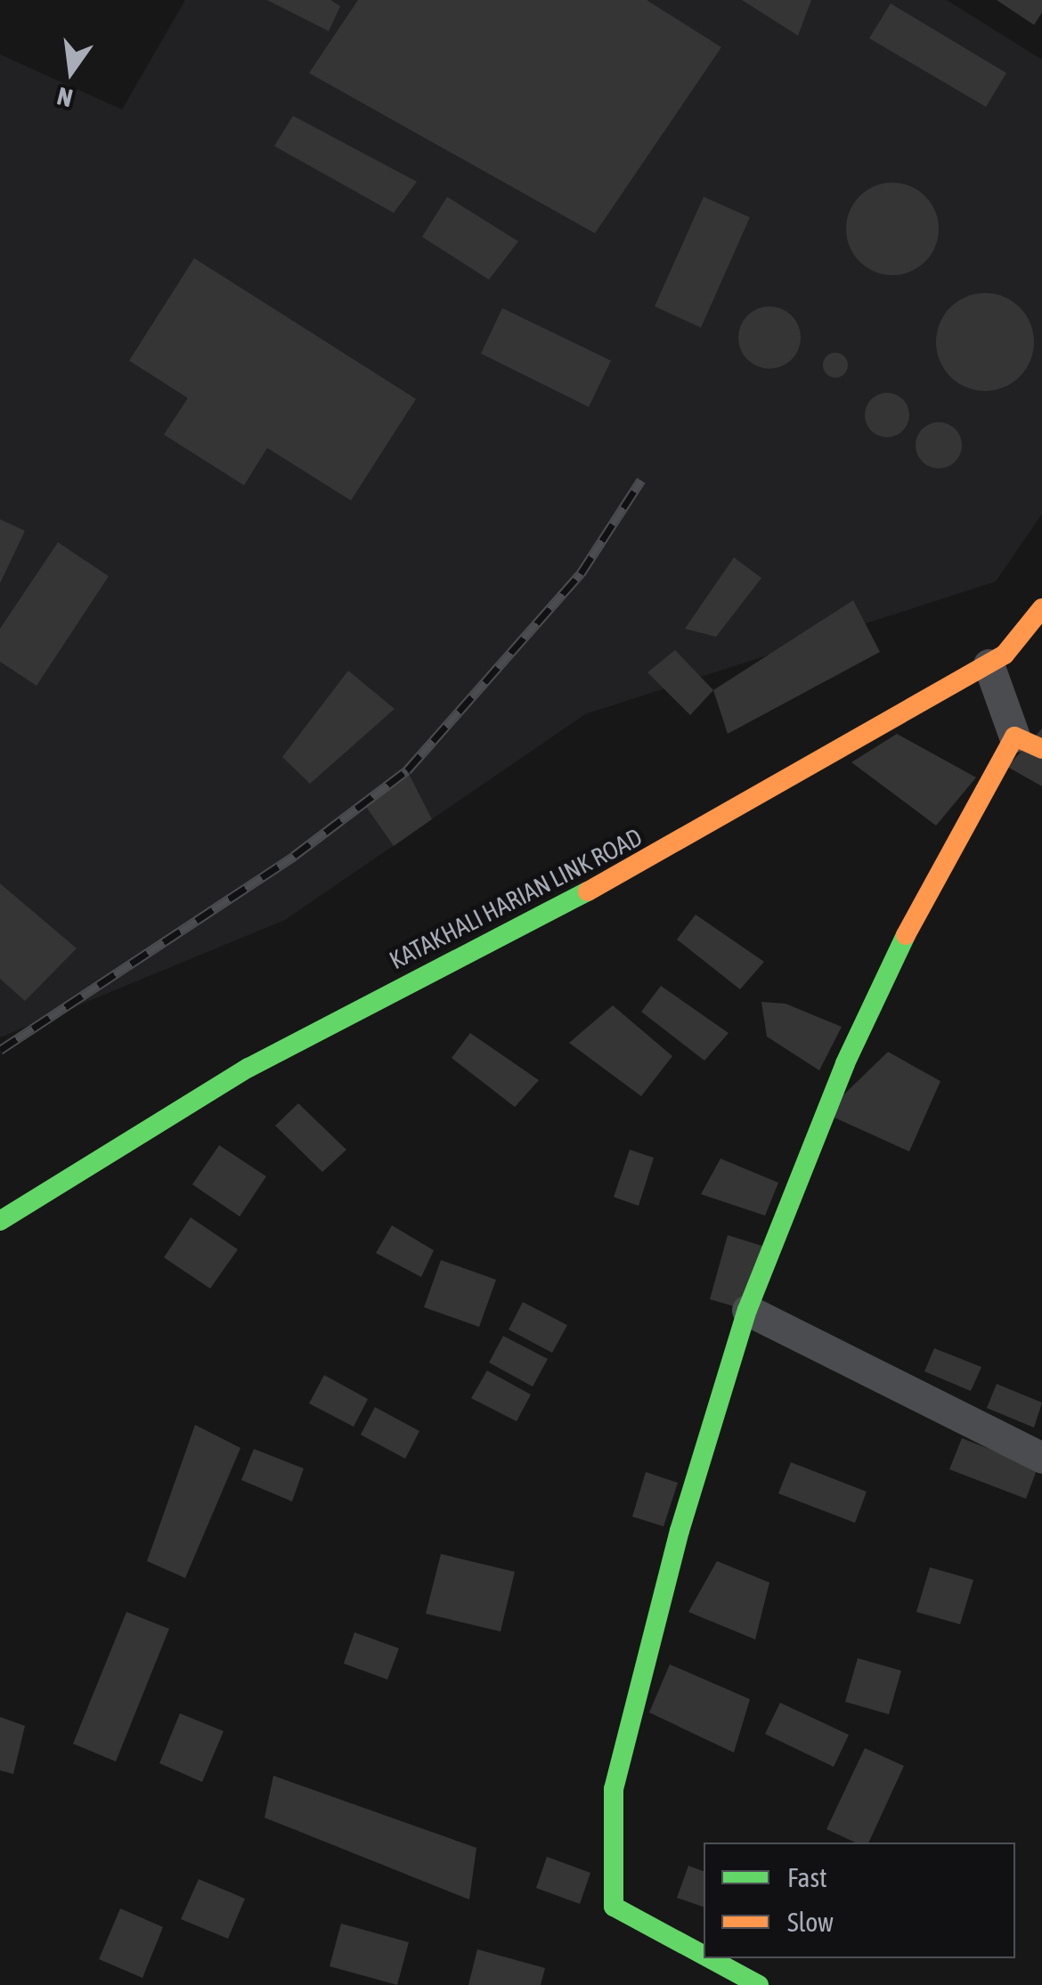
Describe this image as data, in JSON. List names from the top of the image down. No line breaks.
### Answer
{"streets":{"street":["KATAKHALI HARIAN LINK ROAD"]},"legend":["Fast","Slow"],"north":"bottom"}
